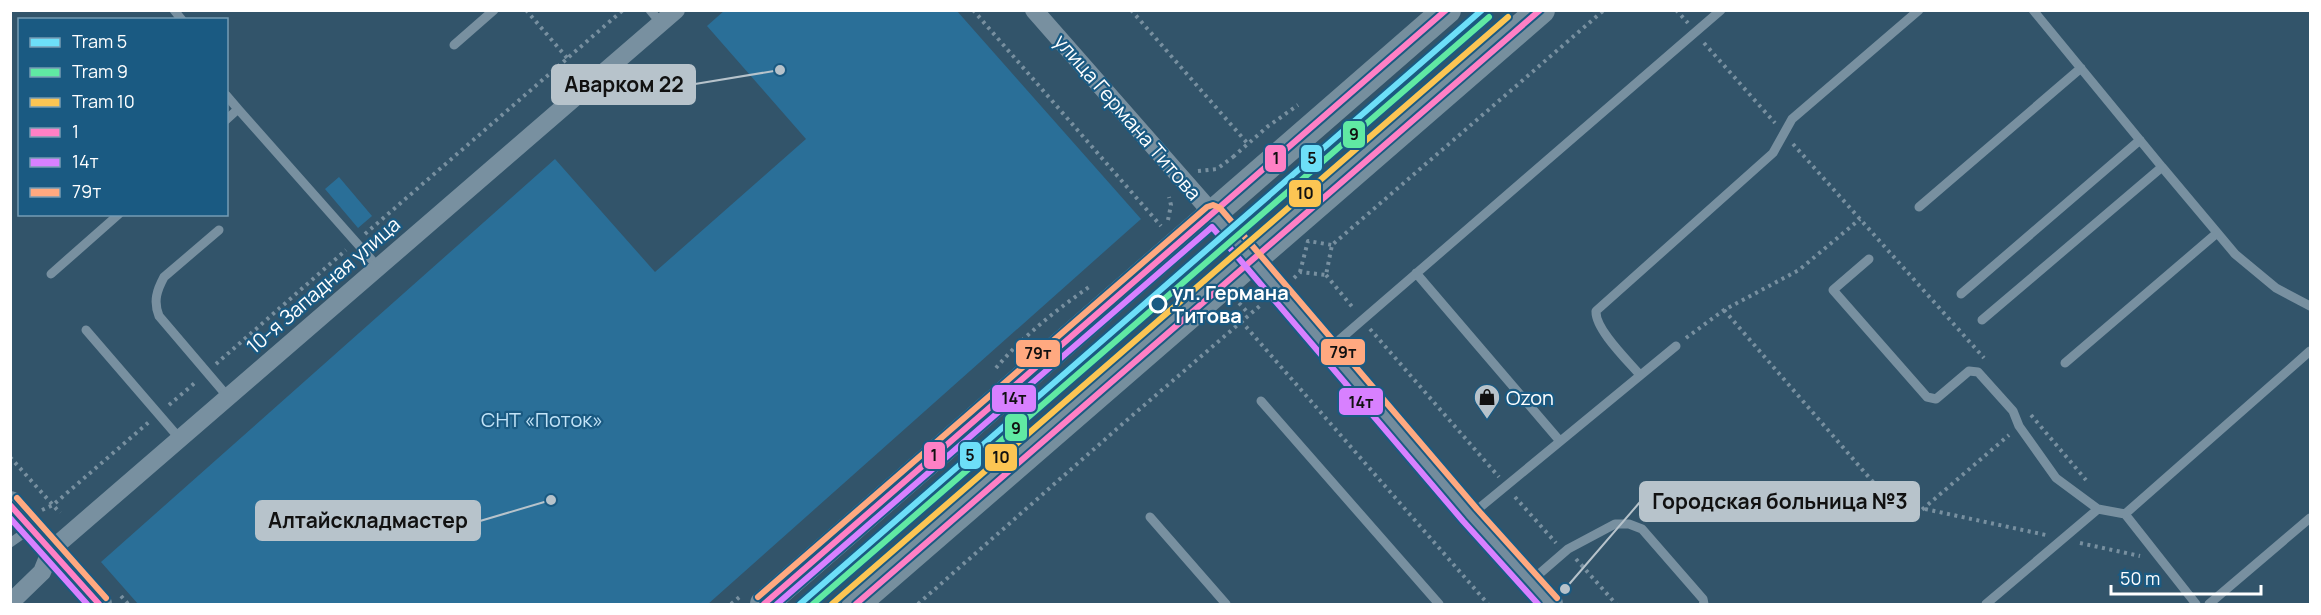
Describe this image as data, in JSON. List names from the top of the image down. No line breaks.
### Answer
{"streets":{"street":["улица Германа Титова","10-я Западная улица"]},"parks":["СНТ «Поток»"],"places":{"other":["Аварком 22","ул. Германа Титова","Алтайскладмастер","Городская больница №3"],"shop":["Ozon"]},"lines":["tram line 5","transit line 1","tram line 9","tram line 10","transit line 79т","transit line 14т"],"legend":["Tram 5","Tram 9","Tram 10","1","14т","79т"],"scale_bar":"50 m"}
